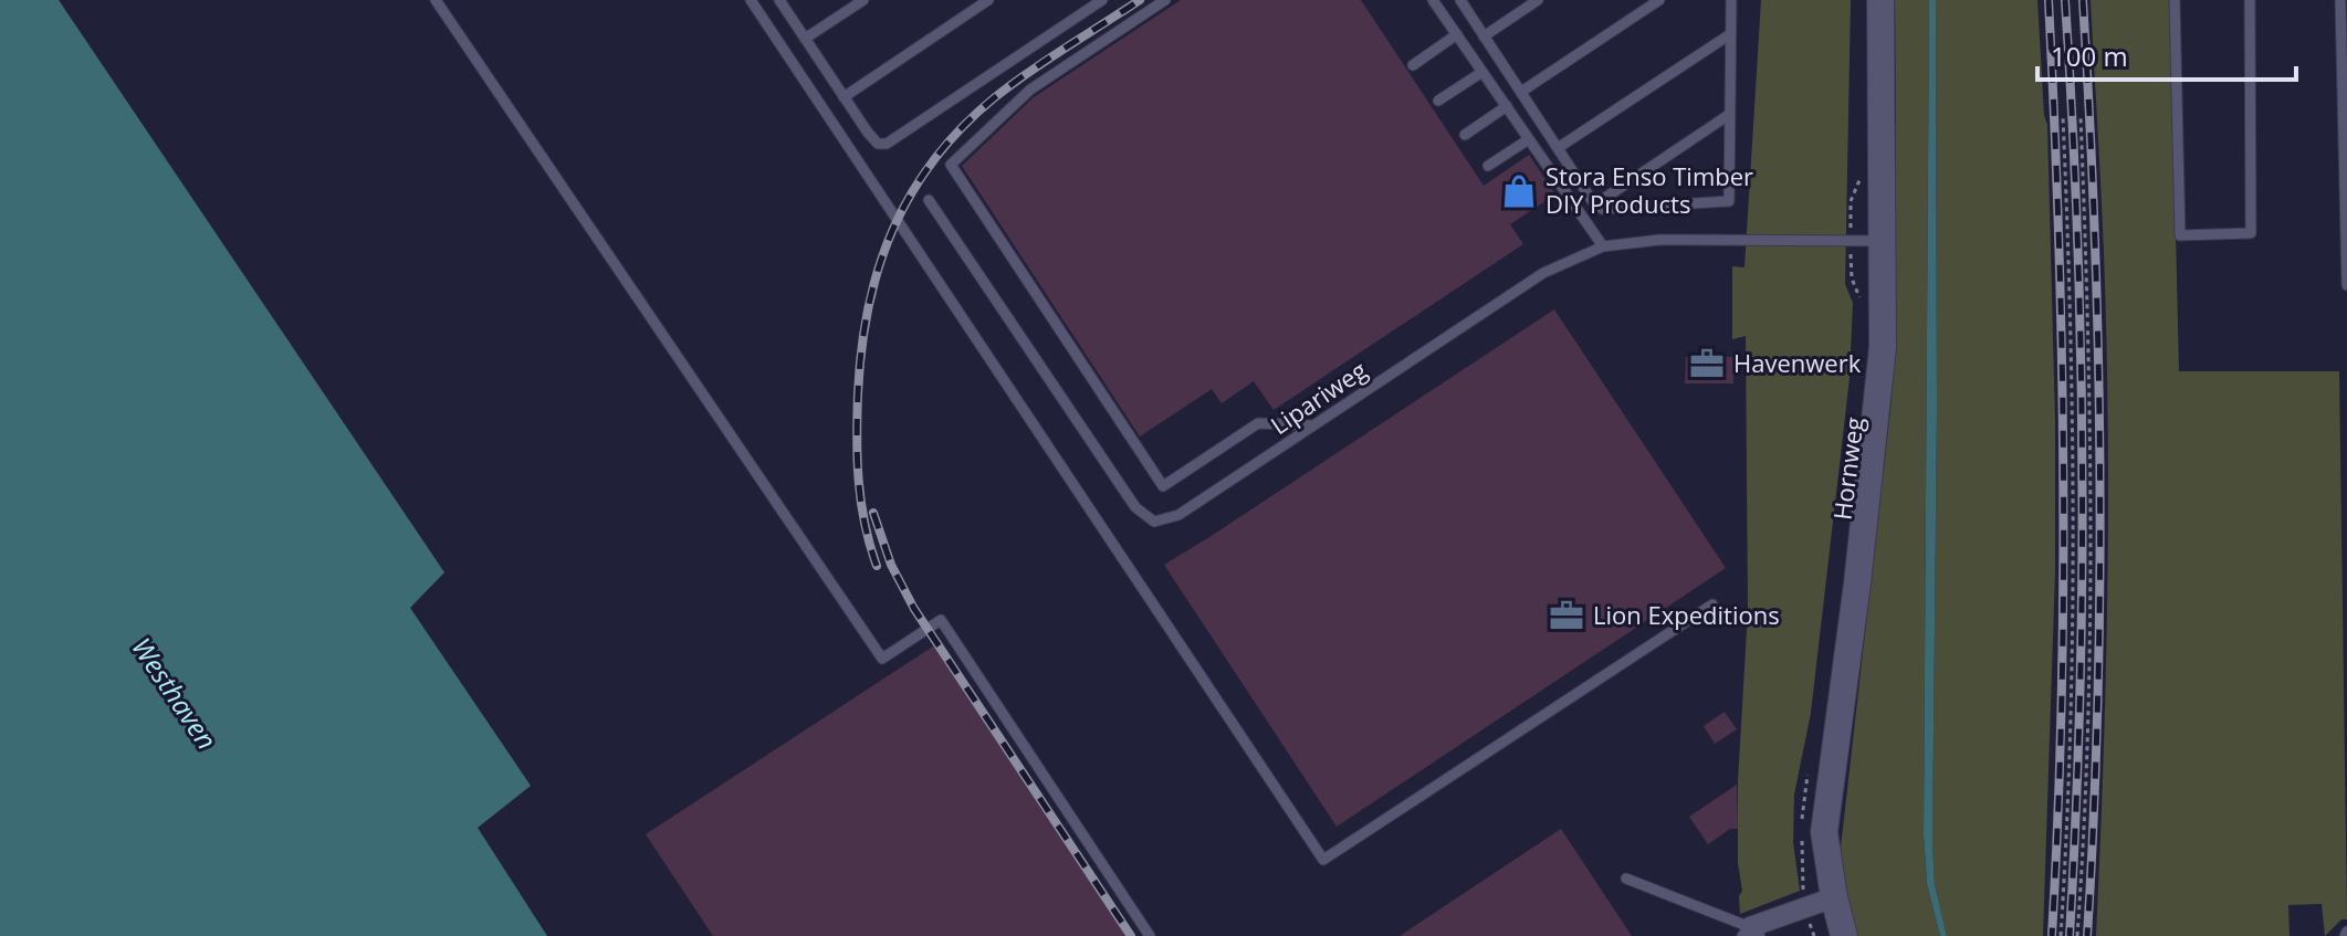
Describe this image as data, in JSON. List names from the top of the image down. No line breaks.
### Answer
{"streets":{"street":["Hornweg"],"lane":["Lipariweg"]},"crossings":[["Lipariweg","Hornweg"]],"water":["Westhaven"],"places":{"shop":["Stora Enso Timber DIY Products"],"office":["Havenwerk","Lion Expeditions"]},"scale_bar":"100 m"}
